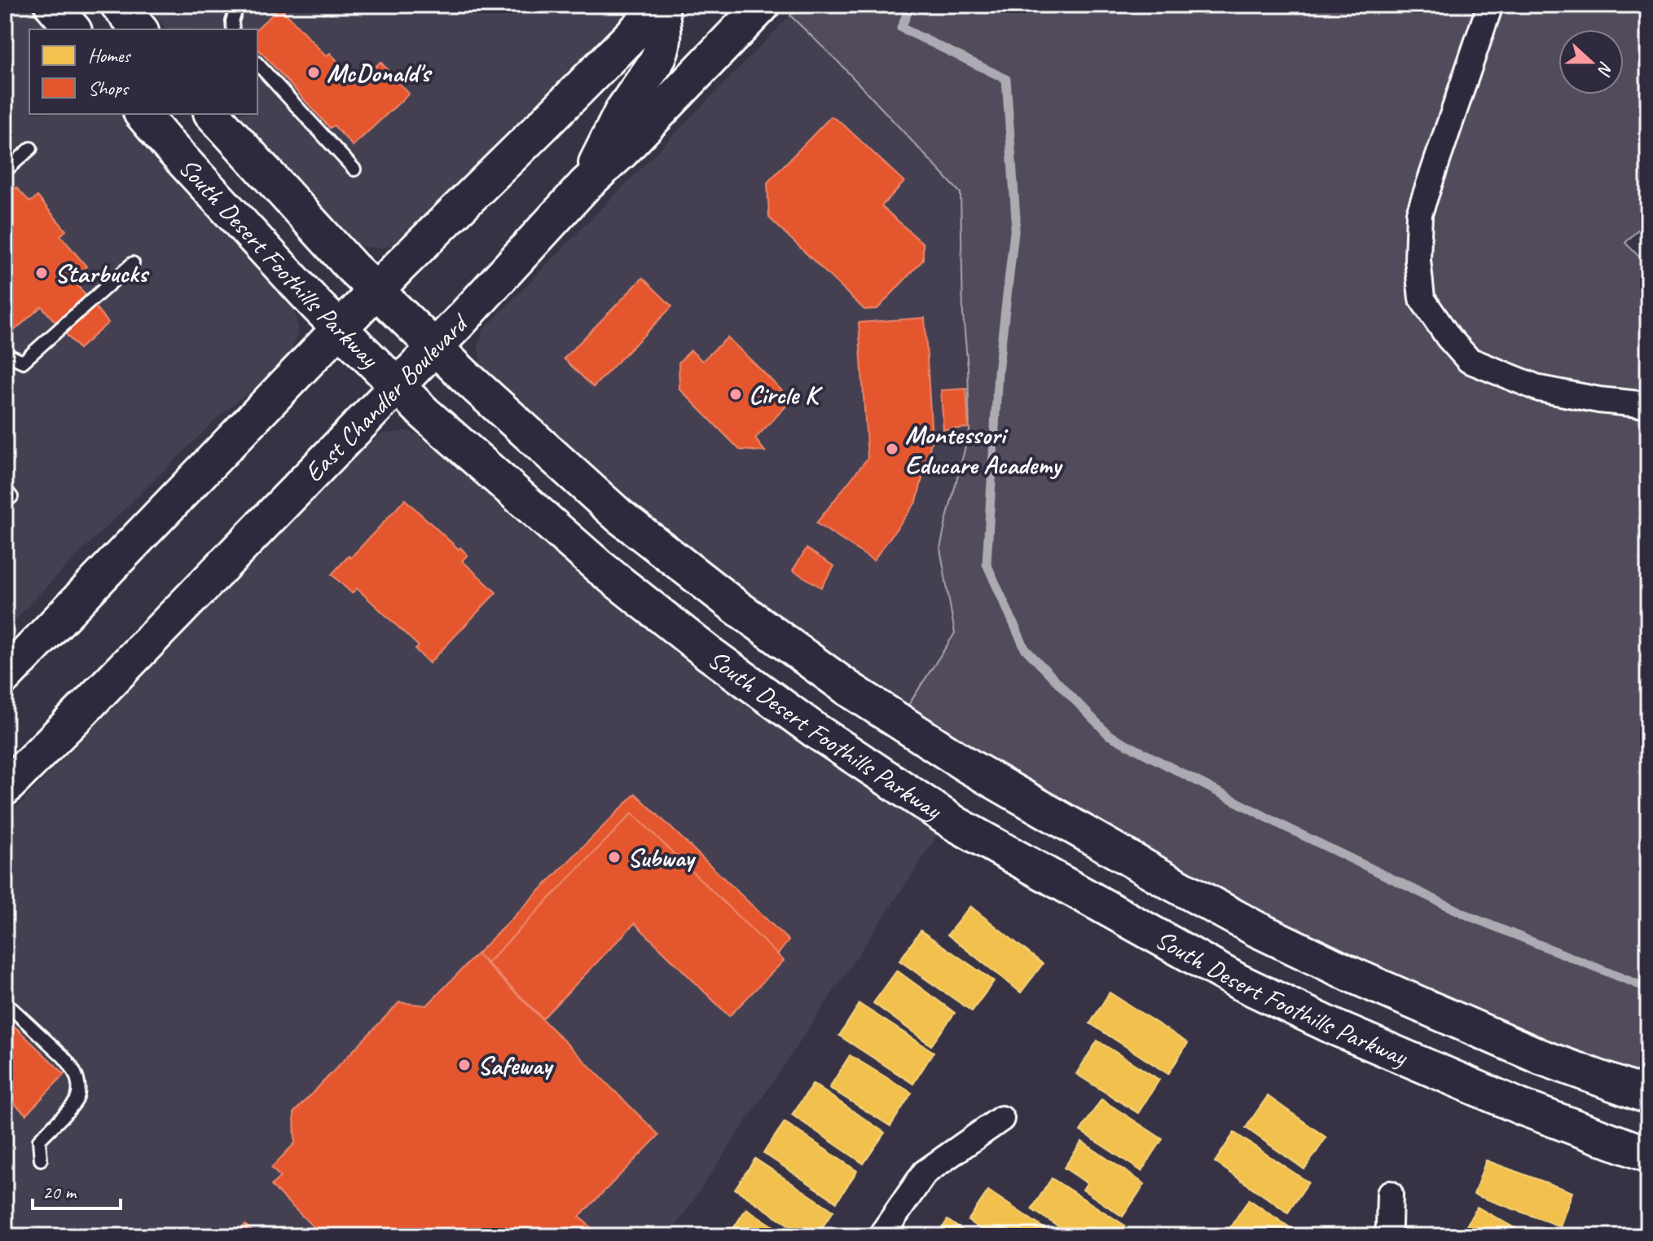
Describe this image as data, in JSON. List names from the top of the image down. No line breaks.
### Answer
{"streets":{"street":["South Desert Foothills Parkway","East Chandler Boulevard"]},"crossings":[["South Desert Foothills Parkway","East Chandler Boulevard"]],"places":["McDonald's","Starbucks","Circle K","Montessori Educare Academy","Subway","Safeway"],"legend":["Homes","Shops"],"scale_bar":"20 m","north":"right"}
